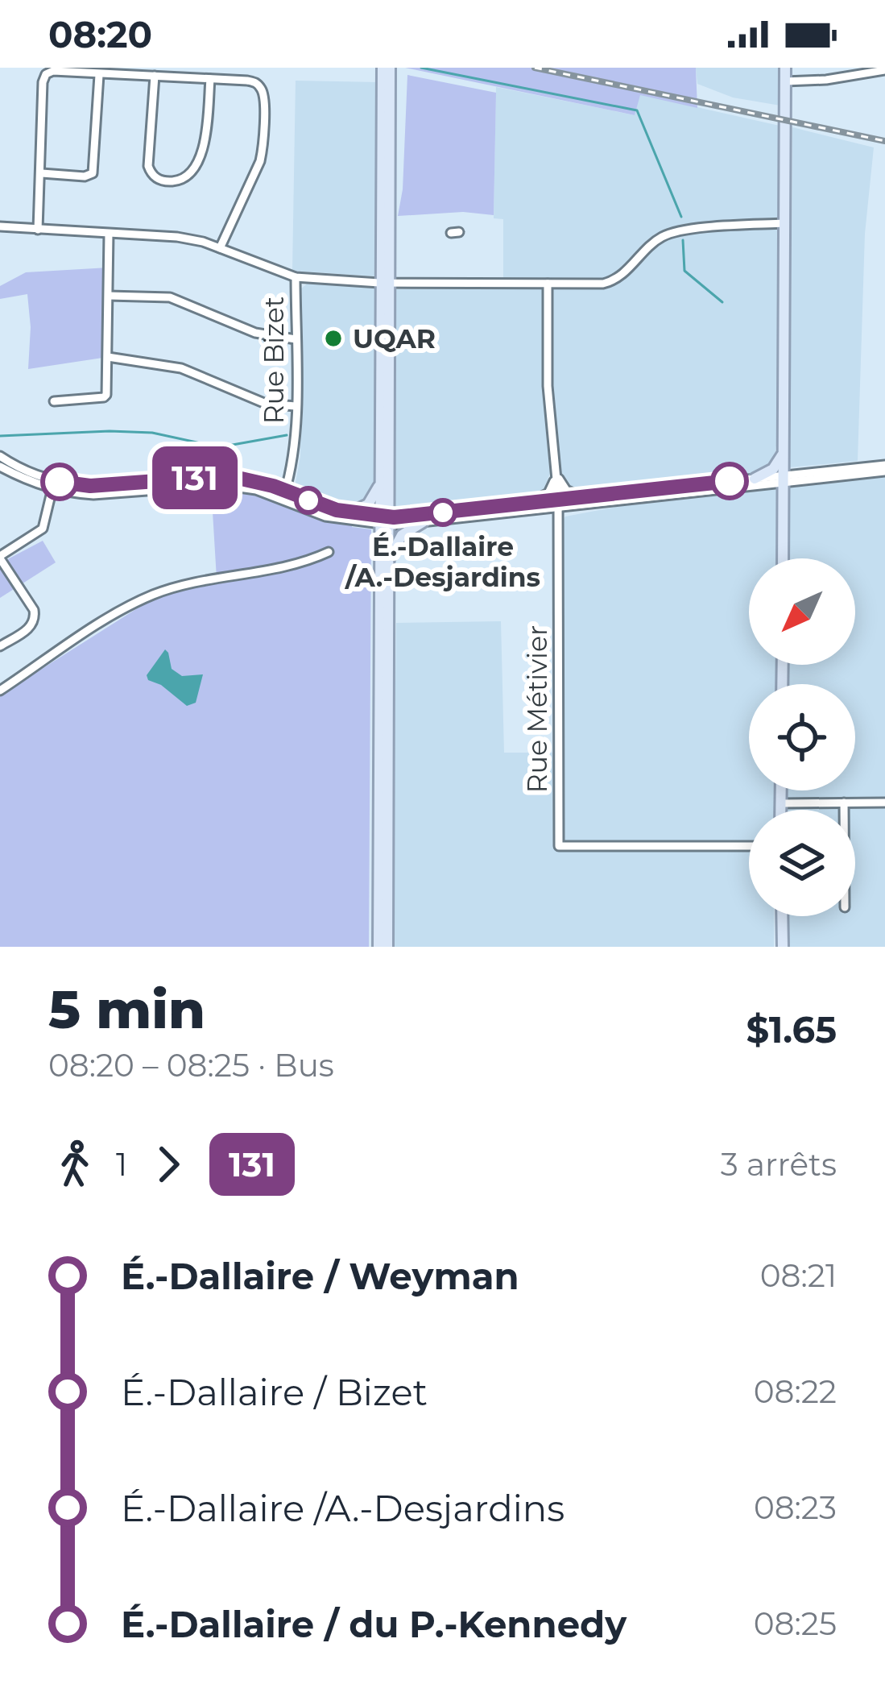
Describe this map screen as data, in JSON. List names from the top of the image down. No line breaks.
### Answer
{"streets":{"street":["Rue Bizet","Rue Métivier"]},"places":["UQAR","É.-Dallaire /A.-Desjardins"],"lines":["bus line 131"],"north":"bottom left","page":{"status":"08:20","on_map":"131","heading":["5 min","08:20 – 08:25 · Bus","$1.65"],"legs":["1","131","3 arrêts"],"list":[{"name":"É.-Dallaire / Weyman","value":"08:21"},{"name":"É.-Dallaire / Bizet","value":"08:22"},{"name":"É.-Dallaire /A.-Desjardins","value":"08:23"},{"name":"É.-Dallaire / du P.-Kennedy","value":"08:25"}]}}
